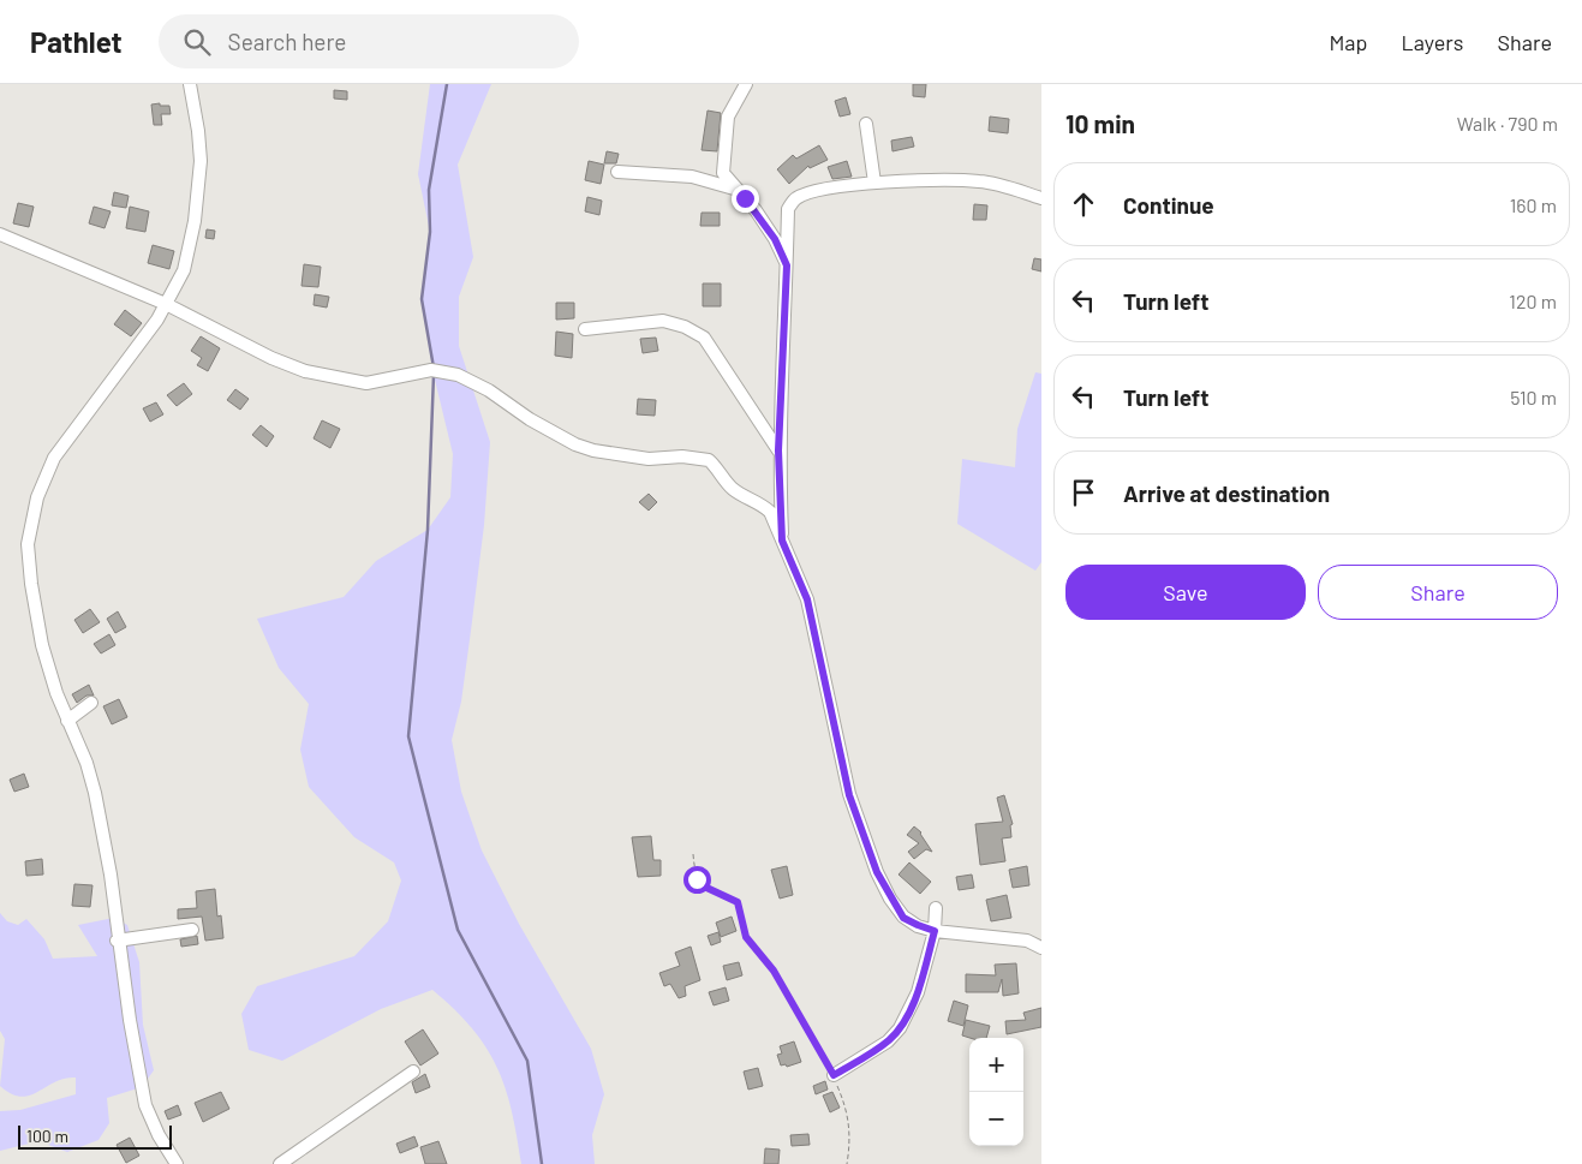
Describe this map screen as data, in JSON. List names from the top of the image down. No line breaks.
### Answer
{"scale_bar":"100 m","page":{"header":"Pathlet","search":"Search here","nav":["Map","Layers","Share"],"heading":["10 min","Walk · 790 m"],"list":[["Continue","160 m"],["Turn left","120 m"],["Turn left","510 m"],"Arrive at destination"],"buttons":["Save","Share"],"map_buttons":["+","−"],"scale":"100 m"}}
